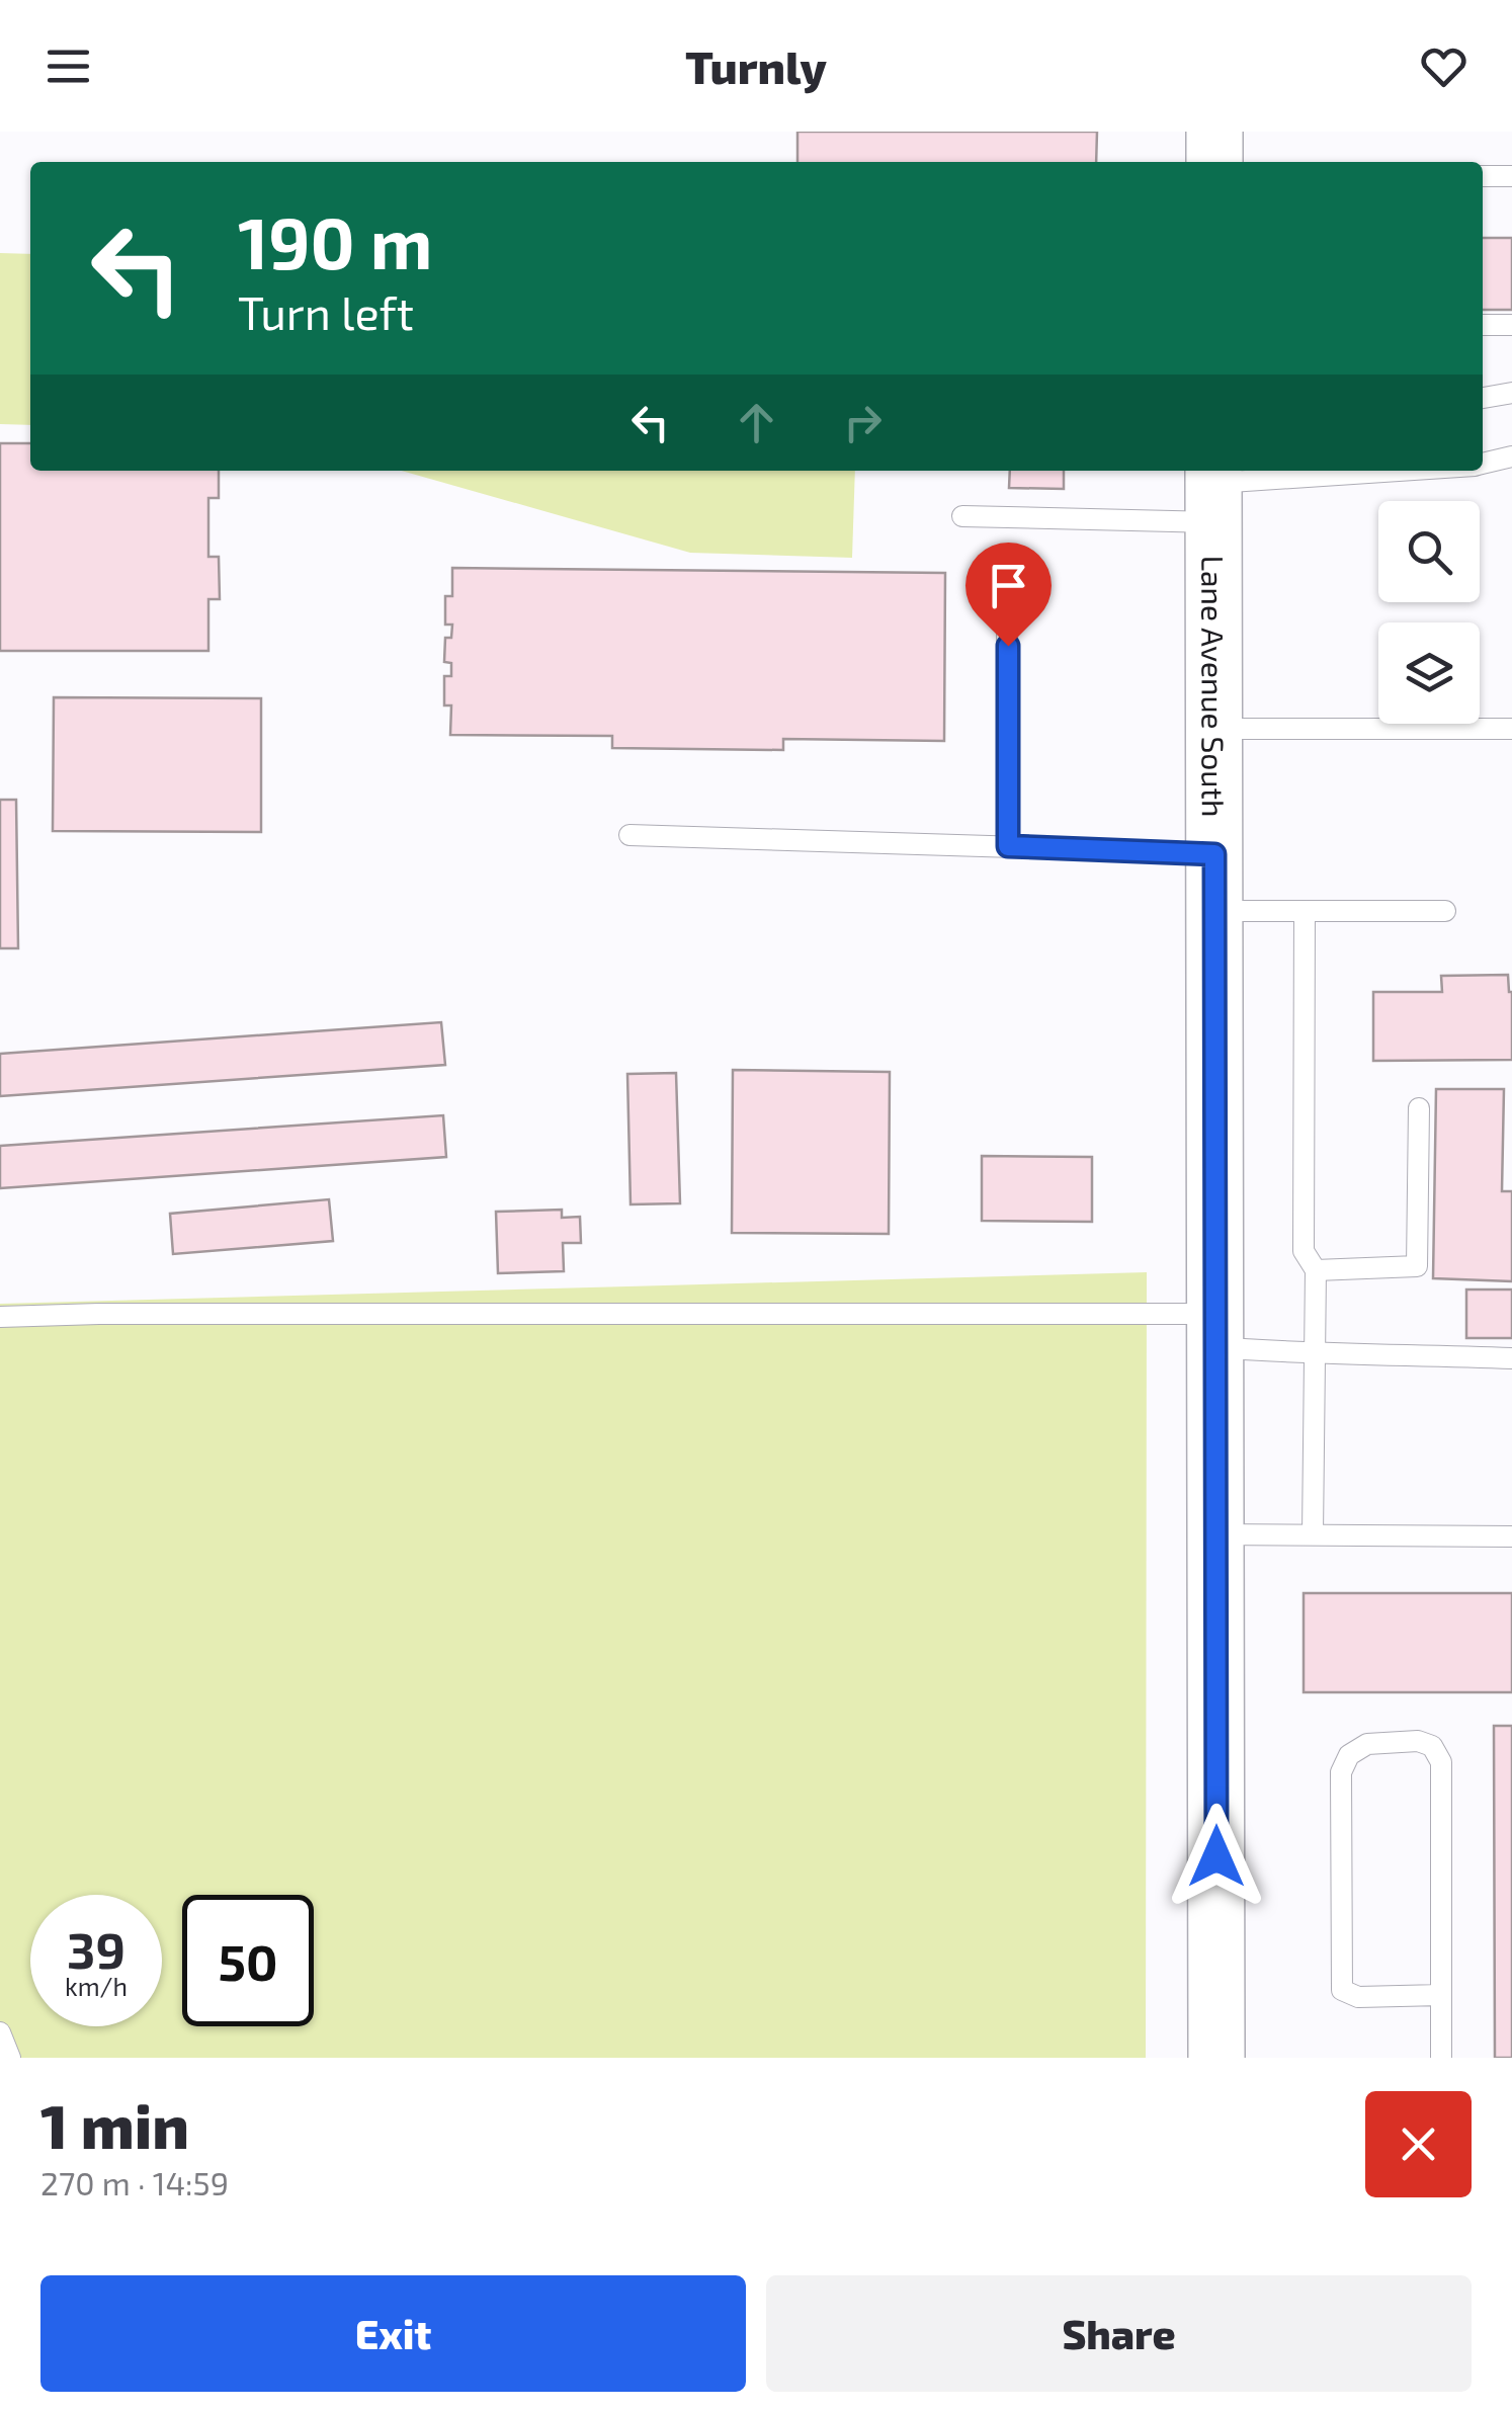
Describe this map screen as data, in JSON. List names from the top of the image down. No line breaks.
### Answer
{"streets":{"main road":["Lane Avenue South"]},"page":{"header":"Turnly","turn":["190 m","Turn left"],"speed":"39 km/h","limit":"50","heading":["1 min","270 m · 14:59"],"buttons":["Exit","Share"]}}
